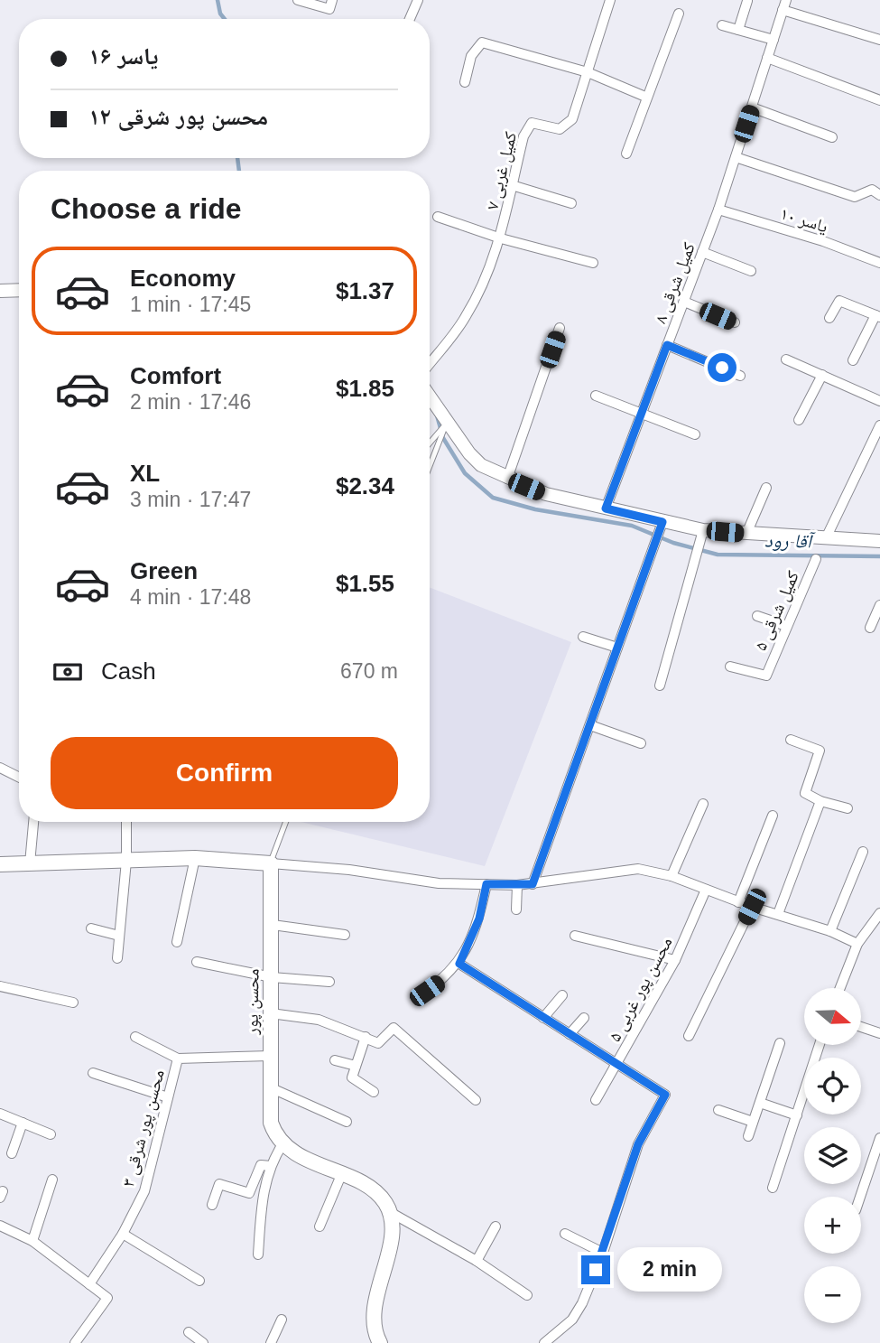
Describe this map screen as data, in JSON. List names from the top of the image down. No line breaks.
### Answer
{"streets":{"main road":["محسن پور"],"street":["کمیل غربی ۷","یاسر ۱۰","کمیل شرقی ۸","کمیل شرقی ۵","محسن پور غربی ۵","محسن پور شرقی ۳"]},"crossings":[["یاسر ۱۰","کمیل شرقی ۸"],["محسن پور","محسن پور شرقی ۳"]],"water":["آقا رود"],"north":"right","page":{"banner":["یاسر ۱۶","محسن پور شرقی ۱۲"],"heading":"Choose a ride","list":[{"name":"Economy","note":"1 min · 17:45","value":"$1.37"},{"name":"Comfort","note":"2 min · 17:46","value":"$1.85"},{"name":"XL","note":"3 min · 17:47","value":"$2.34"},{"name":"Green","note":"4 min · 17:48","value":"$1.55"}],"pay":["Cash","670 m"],"buttons":"Confirm","map_buttons":["+","−"],"bubble":"2 min"}}
